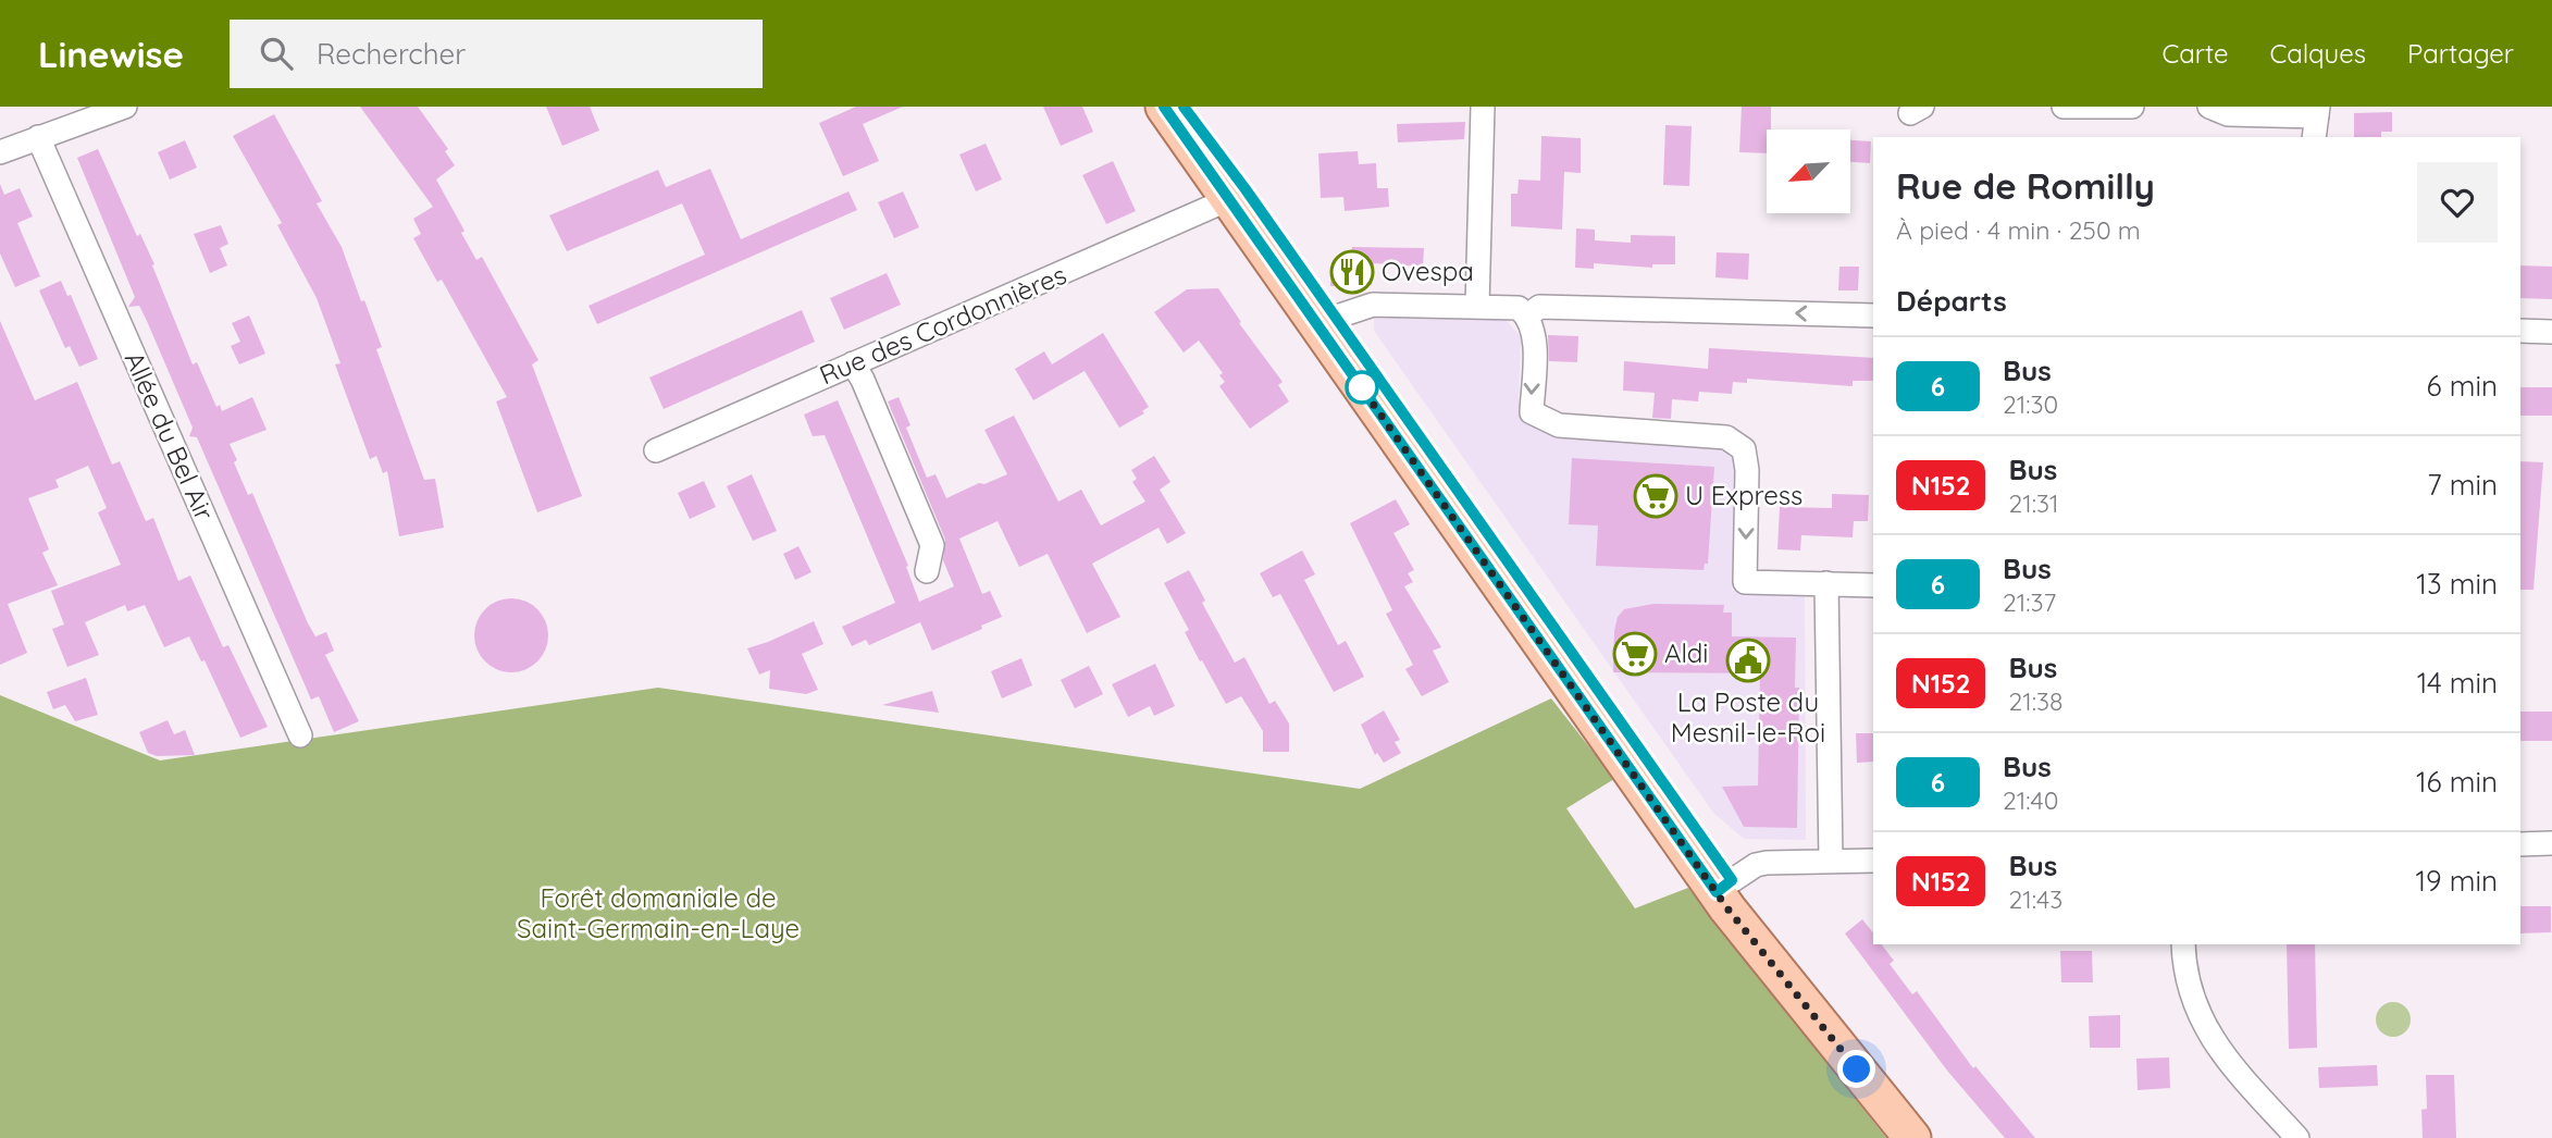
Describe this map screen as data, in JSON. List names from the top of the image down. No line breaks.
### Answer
{"streets":{"street":["Rue des Cordonnières","Allée du Bel Air"]},"parks":["Forêt domaniale de Saint-Germain-en-Laye"],"places":{"restaurant":["Ovespa"],"supermarket":["U Express","Aldi"],"public building":["La Poste du Mesnil-le-Roi"]},"lines":["bus line 6"],"north":"bottom left","page":{"header":"Linewise","search":"Rechercher","nav":["Carte","Calques","Partager"],"heading":[["Rue de Romilly","À pied · 4 min · 250 m"],"Départs"],"list":[{"mark":"6","name":"Bus","note":"21:30","value":"6 min"},{"mark":"N152","name":"Bus","note":"21:31","value":"7 min"},{"mark":"6","name":"Bus","note":"21:37","value":"13 min"},{"mark":"N152","name":"Bus","note":"21:38","value":"14 min"},{"mark":"6","name":"Bus","note":"21:40","value":"16 min"},{"mark":"N152","name":"Bus","note":"21:43","value":"19 min"}]}}
